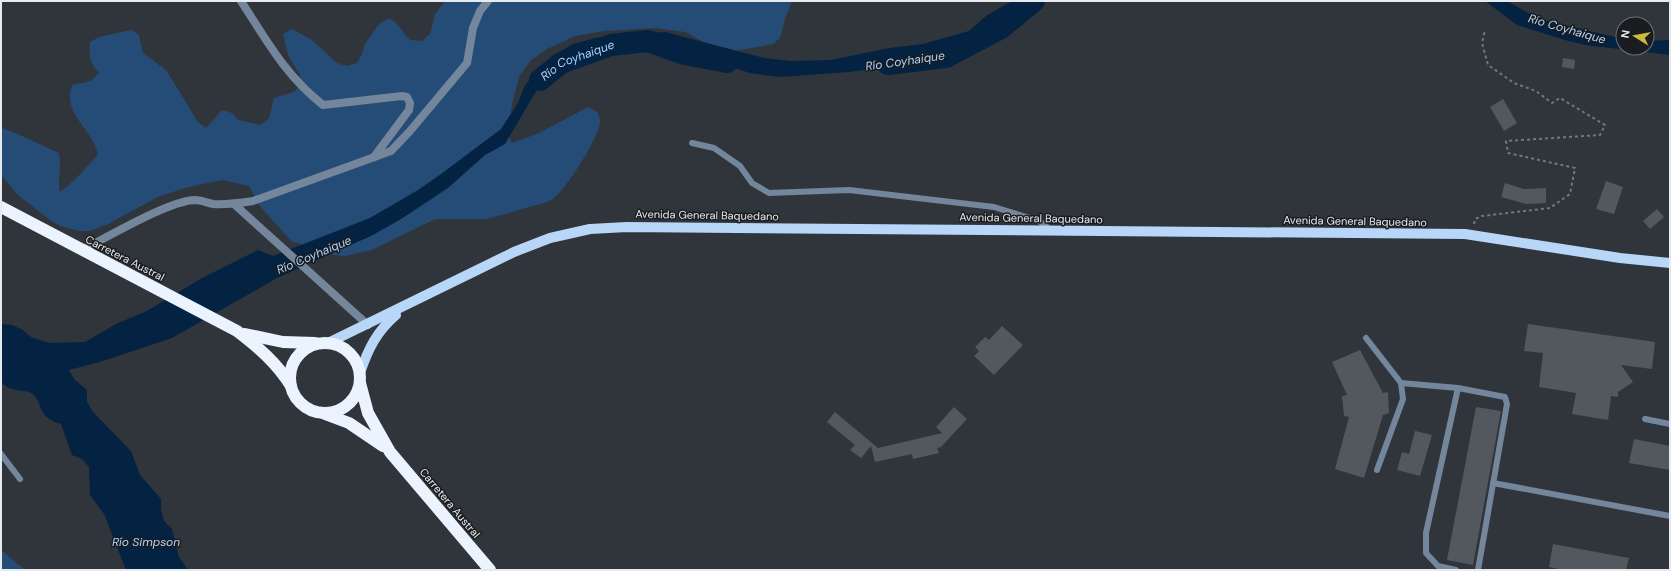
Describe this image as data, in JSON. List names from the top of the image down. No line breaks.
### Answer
{"streets":{"highway":["Carretera Austral"],"main road":["Avenida General Baquedano"]},"crossings":[["Avenida General Baquedano","Carretera Austral"]],"water":["Río Coyhaique","Río Simpson"],"north":"left"}
